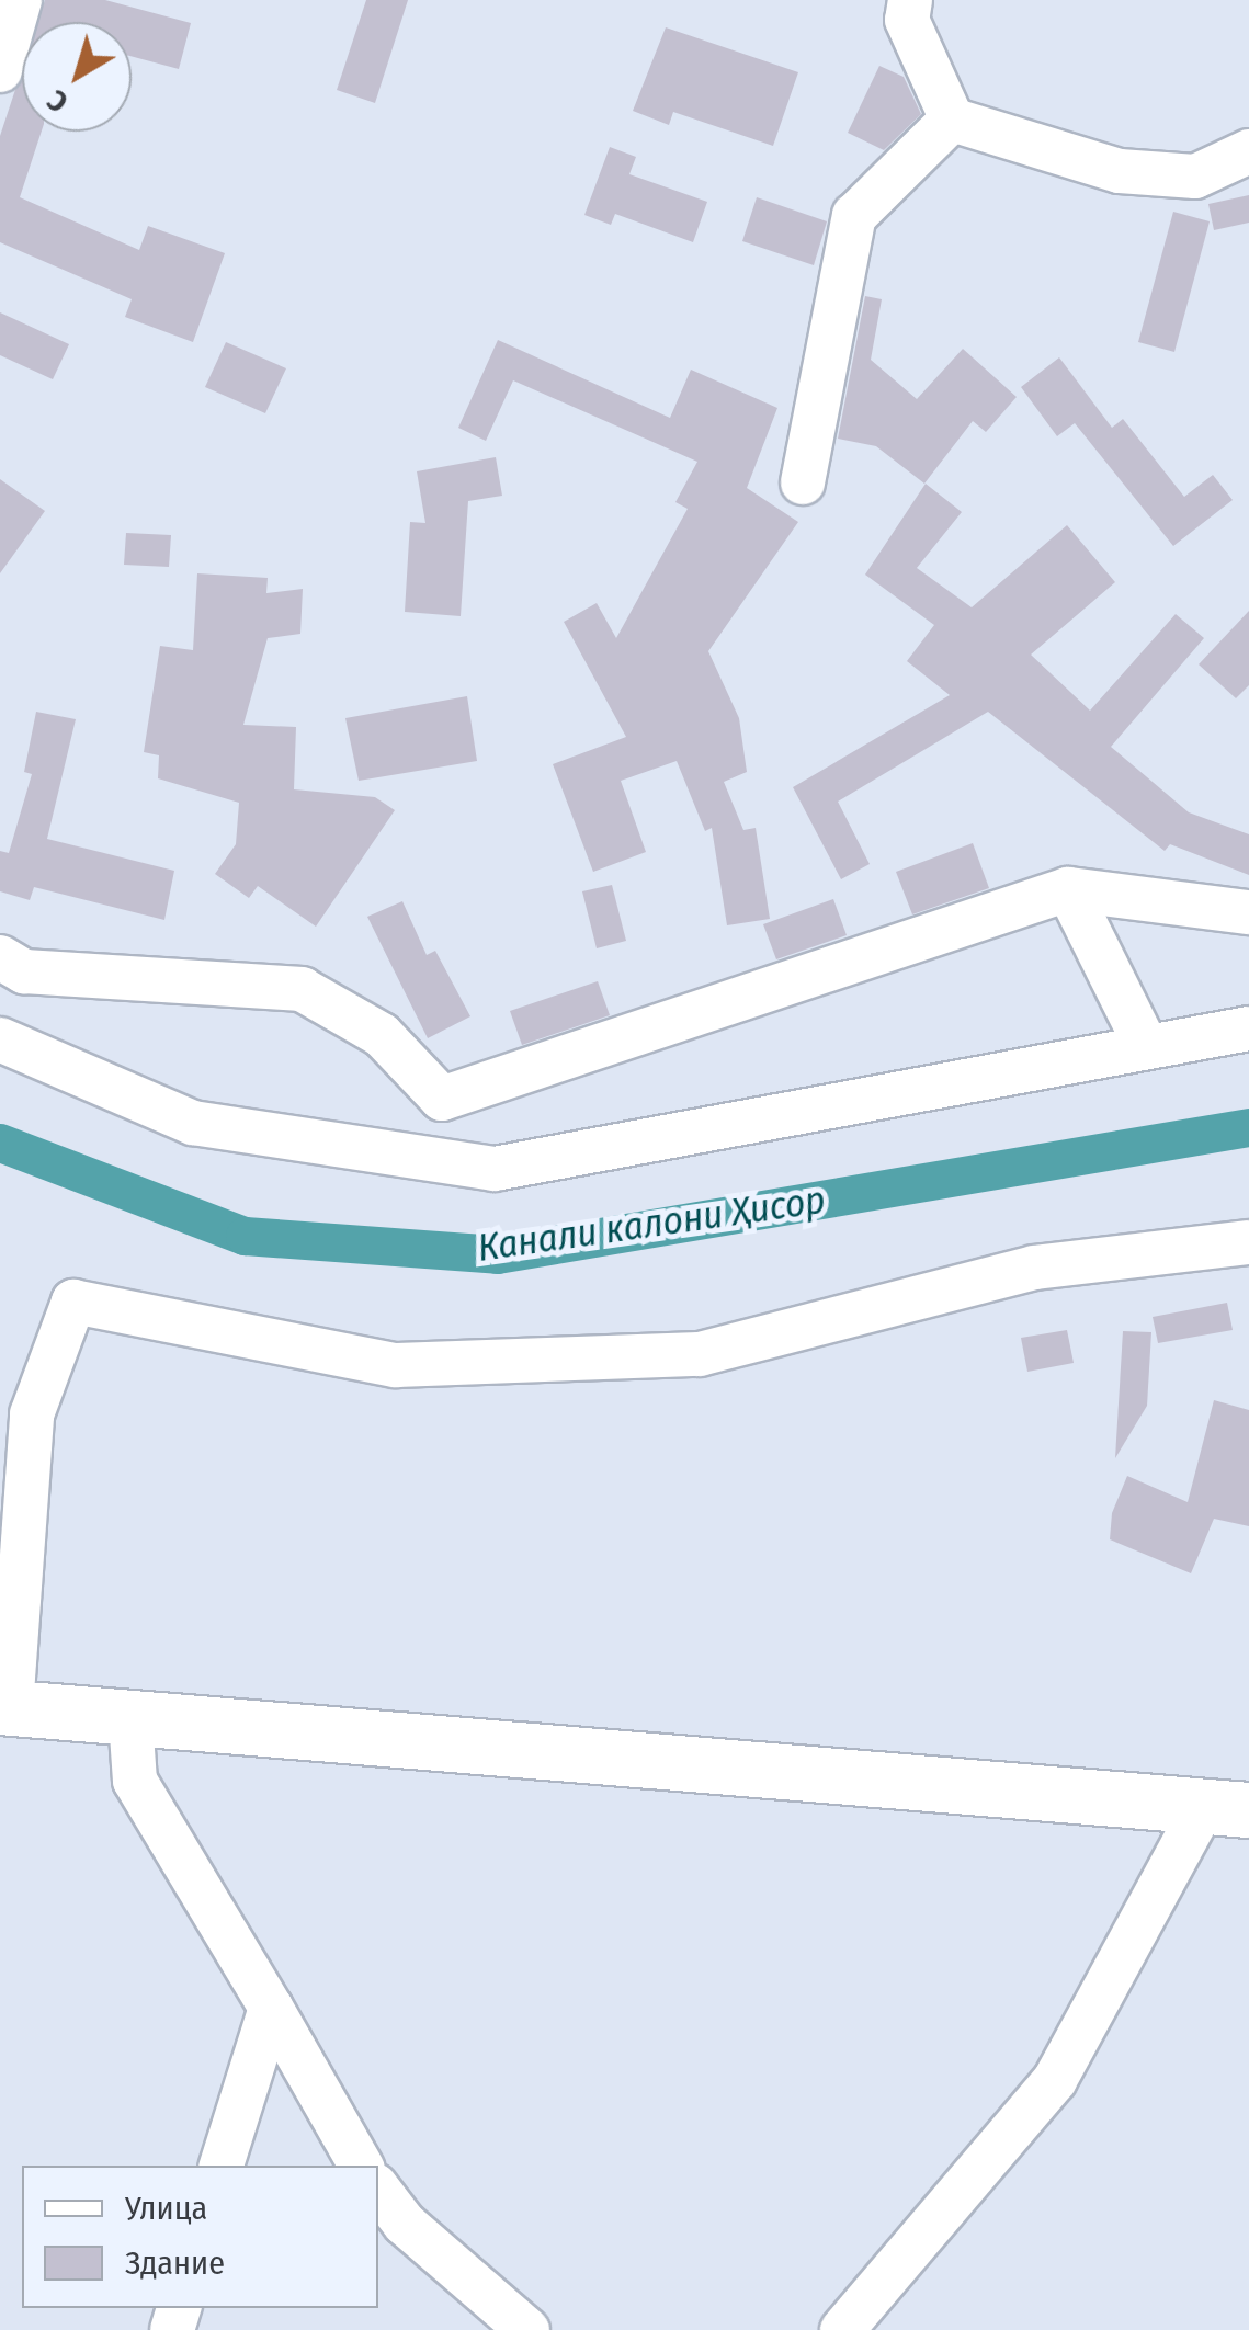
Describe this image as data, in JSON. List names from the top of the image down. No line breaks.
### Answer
{"water":["Канали калони Ҳисор"],"legend":["Улица","Здание"],"north":"bottom left"}
